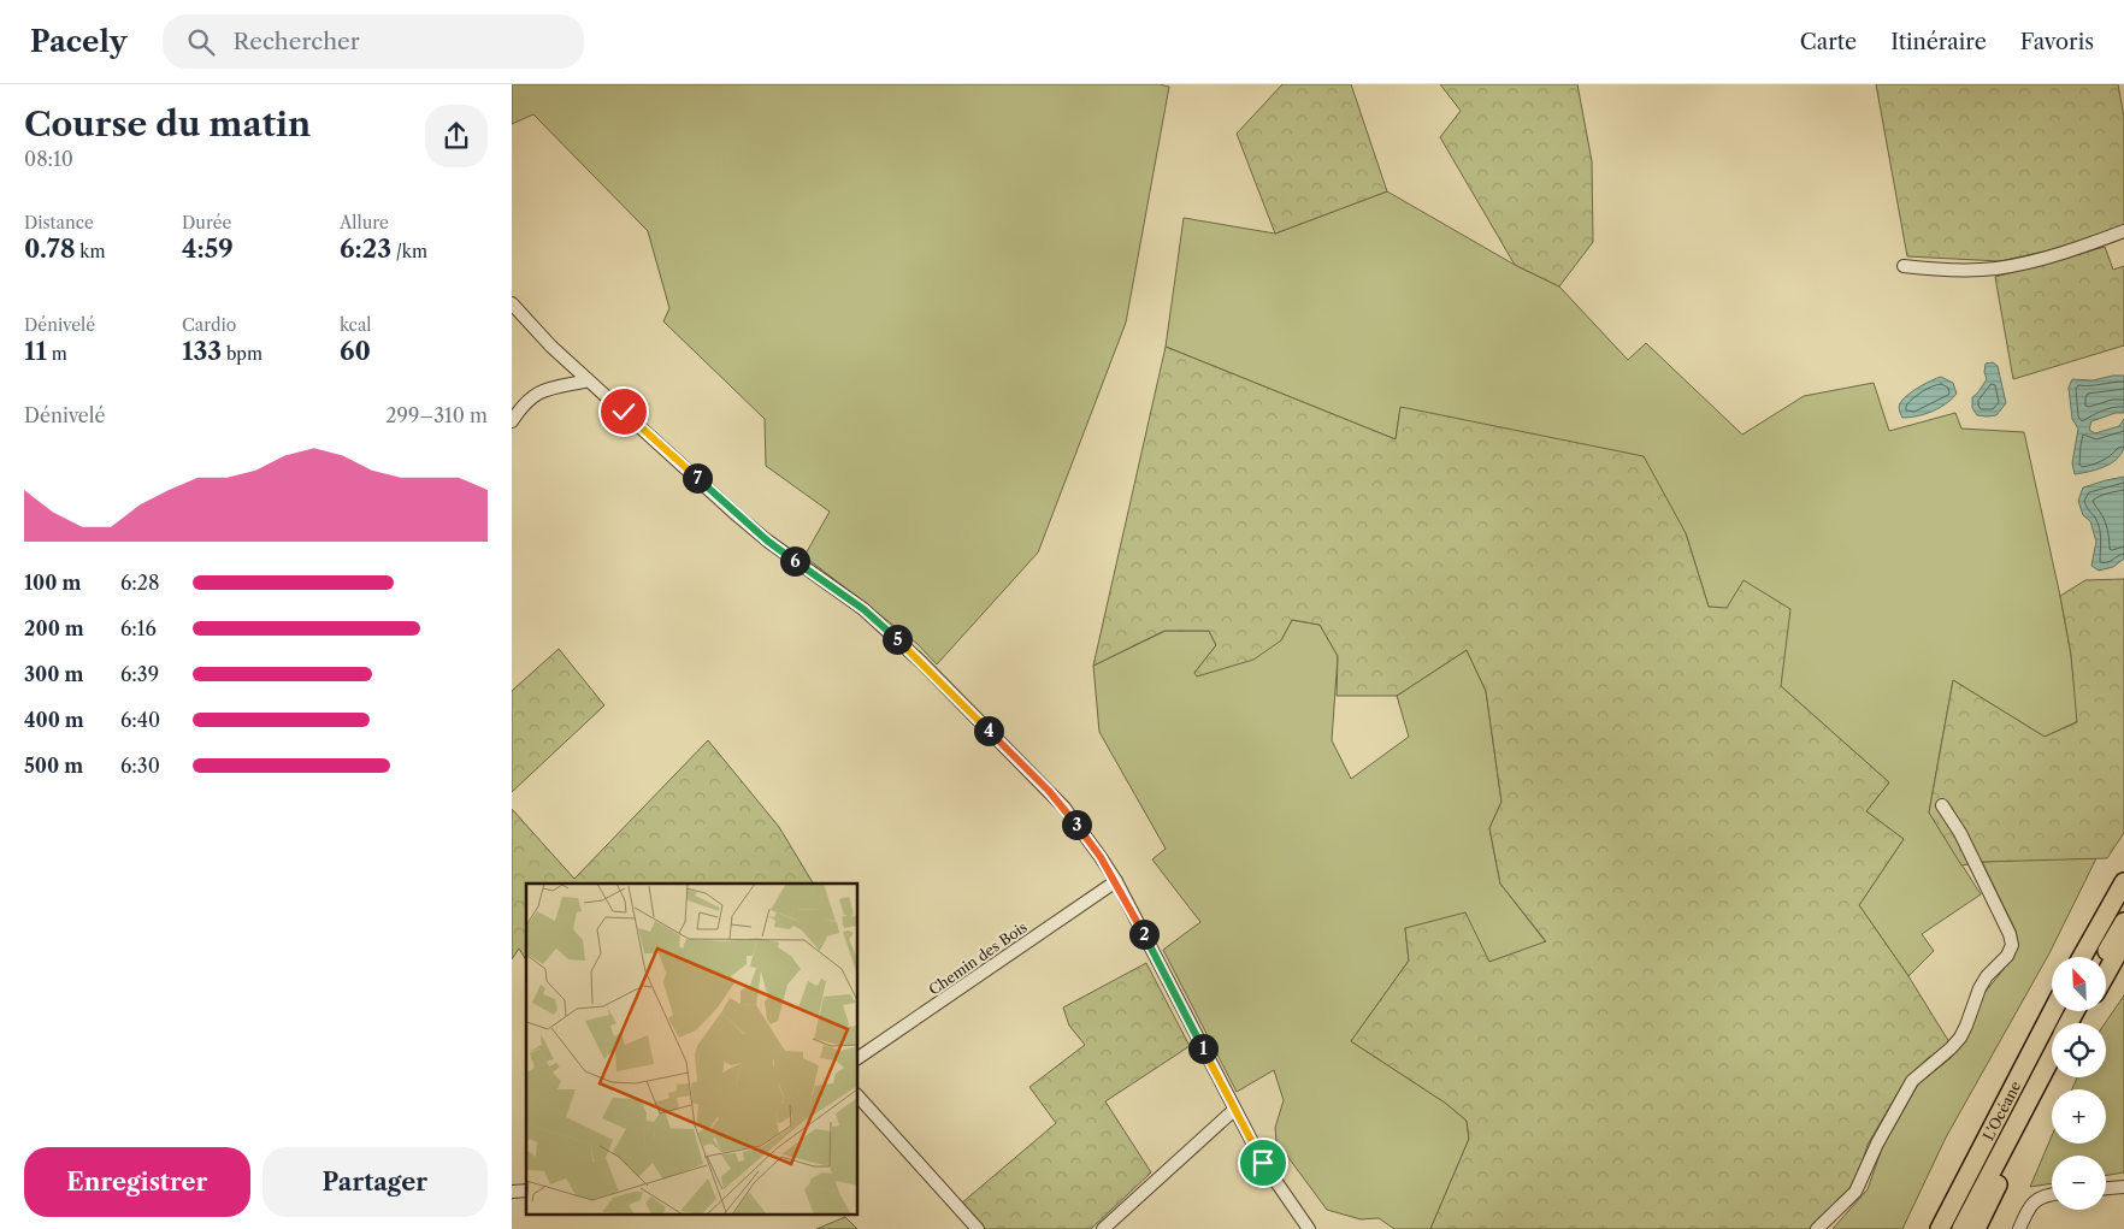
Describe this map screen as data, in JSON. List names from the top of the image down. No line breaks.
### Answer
{"streets":{"highway":["L’Océane"],"street":["Chemin des Bois"]},"north":"top left","page":{"header":"Pacely","search":"Rechercher","nav":["Carte","Itinéraire","Favoris"],"heading":["Course du matin","08:10"],"stats":[["Distance","0.78 km"],["Durée","4:59"],["Allure","6:23 /km"],["Dénivelé","11 m"],["Cardio","133 bpm"],["kcal","60"]],"chart":["Dénivelé","299–310 m"],"pins":["7","6","5","4","3","2","1"],"list":[{"name":"100 m","note":"6:28"},{"name":"200 m","note":"6:16"},{"name":"300 m","note":"6:39"},{"name":"400 m","note":"6:40"},{"name":"500 m","note":"6:30"}],"map_buttons":["+","−"],"buttons":["Enregistrer","Partager"]}}
